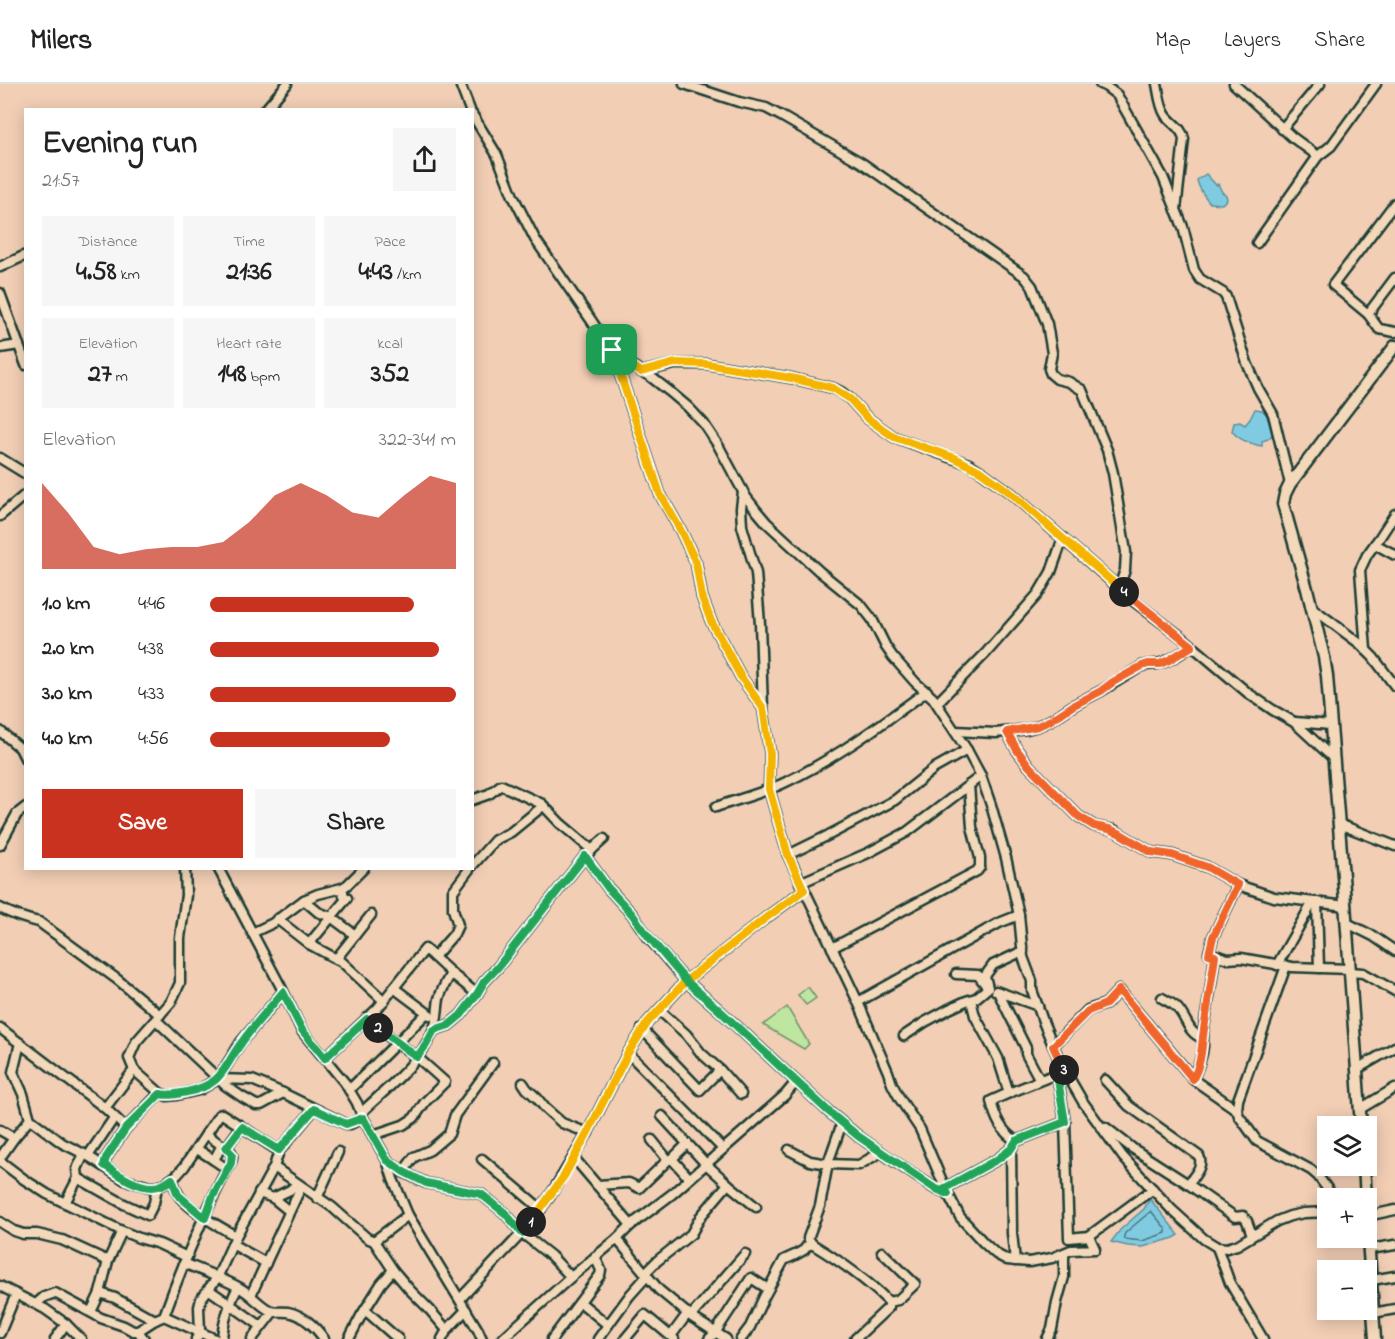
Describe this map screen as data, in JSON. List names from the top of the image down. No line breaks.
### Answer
{"page":{"header":"Milers","nav":["Map","Layers","Share"],"heading":["Evening run","21:57"],"stats":[["Distance","4.58 km"],["Time","21:36"],["Pace","4:43 /km"],["Elevation","27 m"],["Heart rate","148 bpm"],["kcal","352"]],"chart":["Elevation","322–341 m"],"pins":["4","2","3","1"],"list":[{"name":"1.0 km","note":"4:46"},{"name":"2.0 km","note":"4:38"},{"name":"3.0 km","note":"4:33"},{"name":"4.0 km","note":"4:56"}],"buttons":["Save","Share"],"map_buttons":["+","−"]}}
